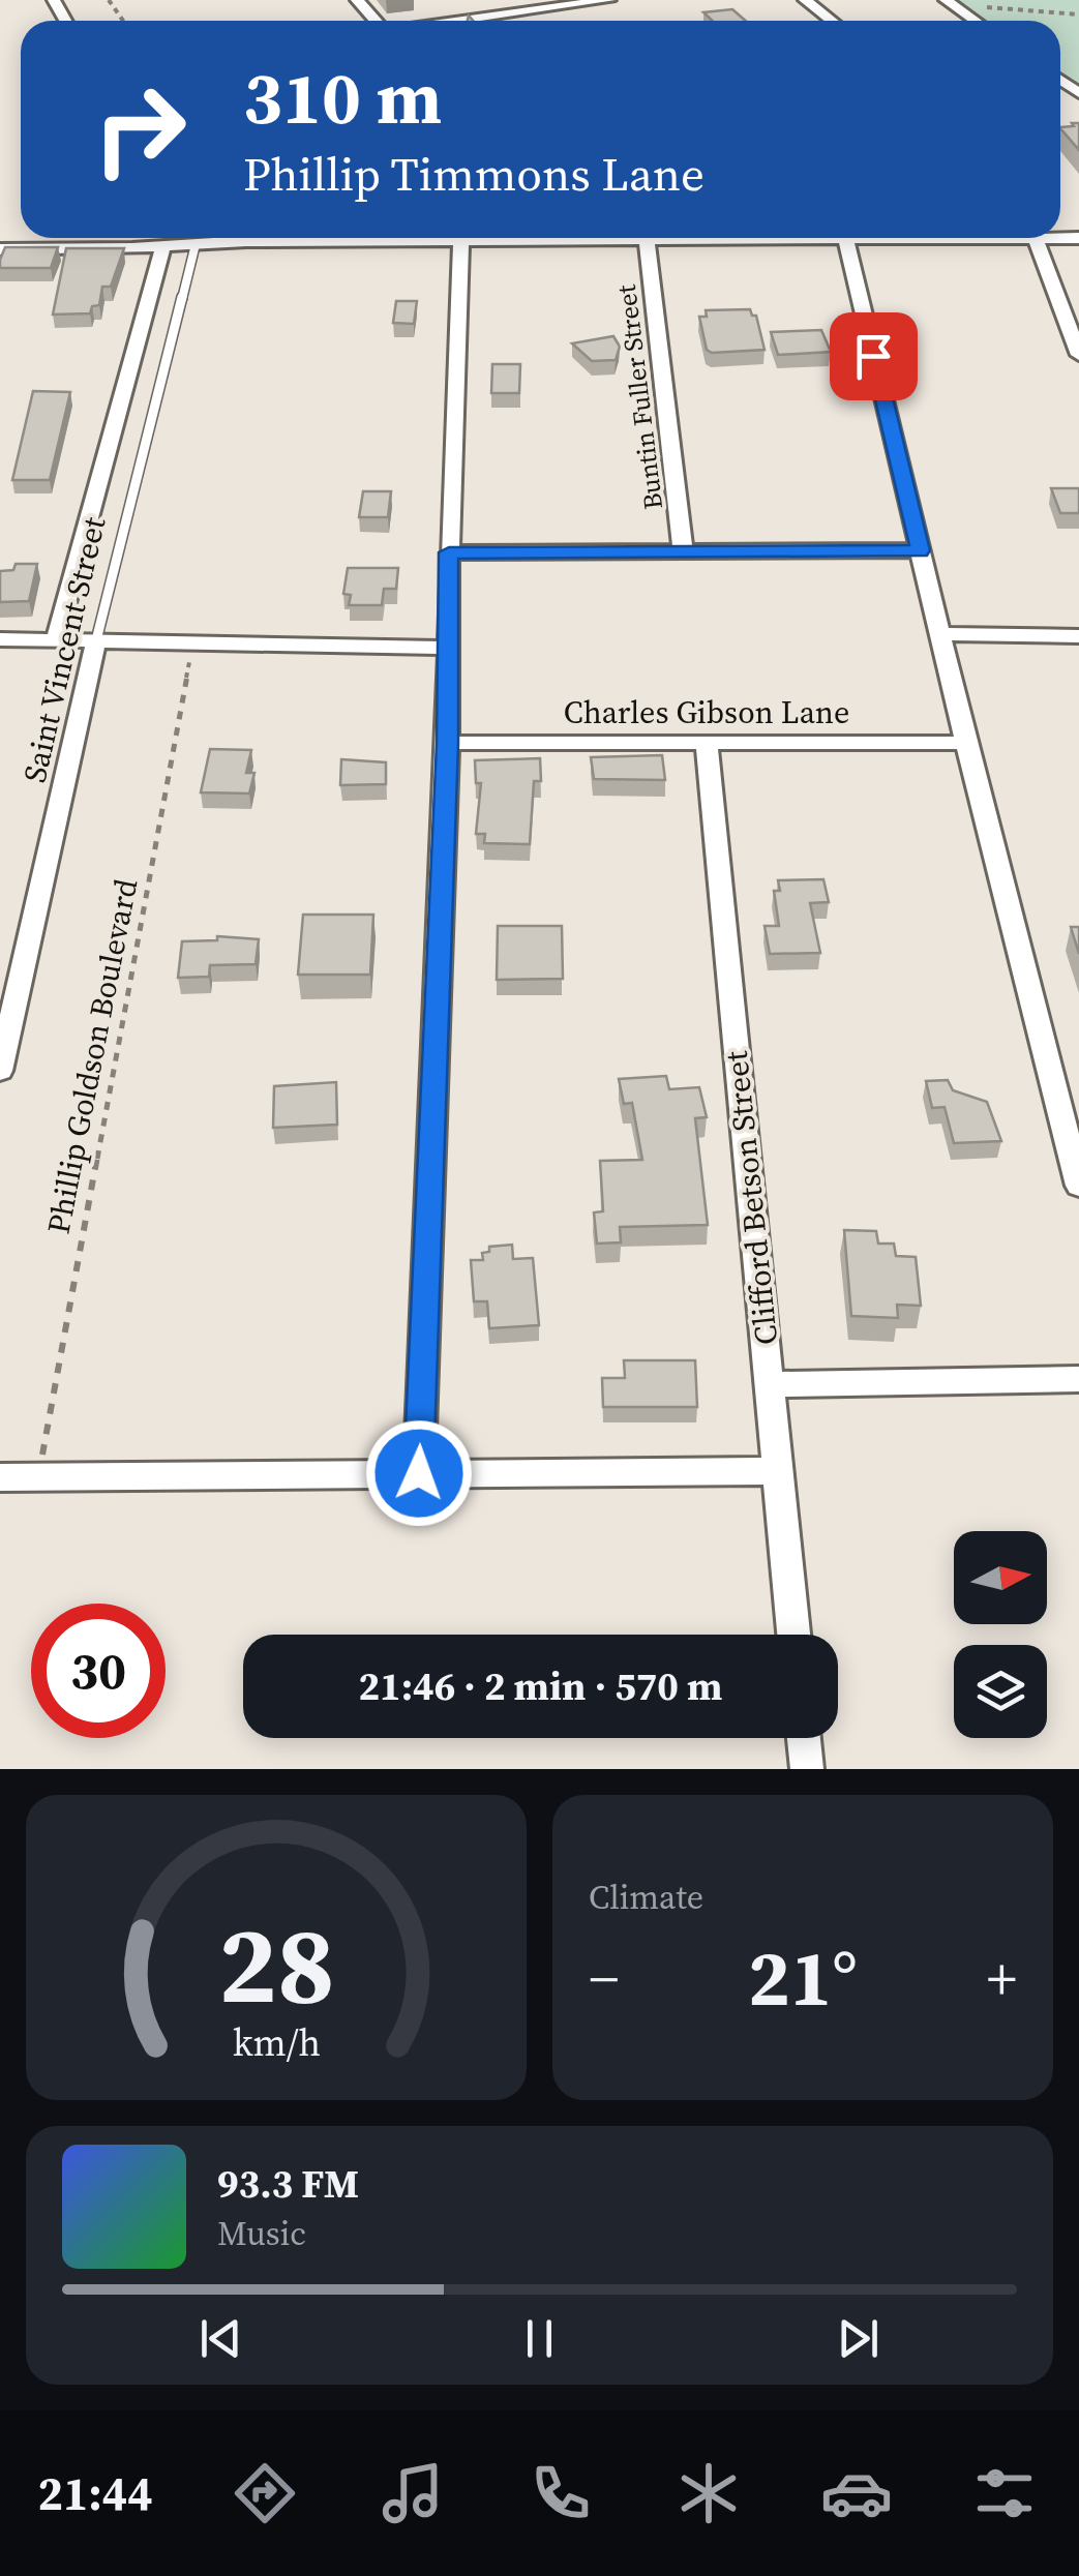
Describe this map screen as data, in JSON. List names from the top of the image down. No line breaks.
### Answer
{"streets":{"street":["Buntin Fuller Street","Saint Vincent Street","Charles Gibson Lane","Clifford Betson Street"],"path":["Phillip Goldson Boulevard"]},"crossings":[["Charles Gibson Lane","Clifford Betson Street"]],"north":"right","page":{"turn":["310 m","Phillip Timmons Lane"],"limit":"30","trip":"21:46 · 2 min · 570 m","tile":"Climate","heat":["−","21°","+"],"song":["93.3 FM","Music"],"tabs":"21:44","gauge":["28","km/h"]}}
